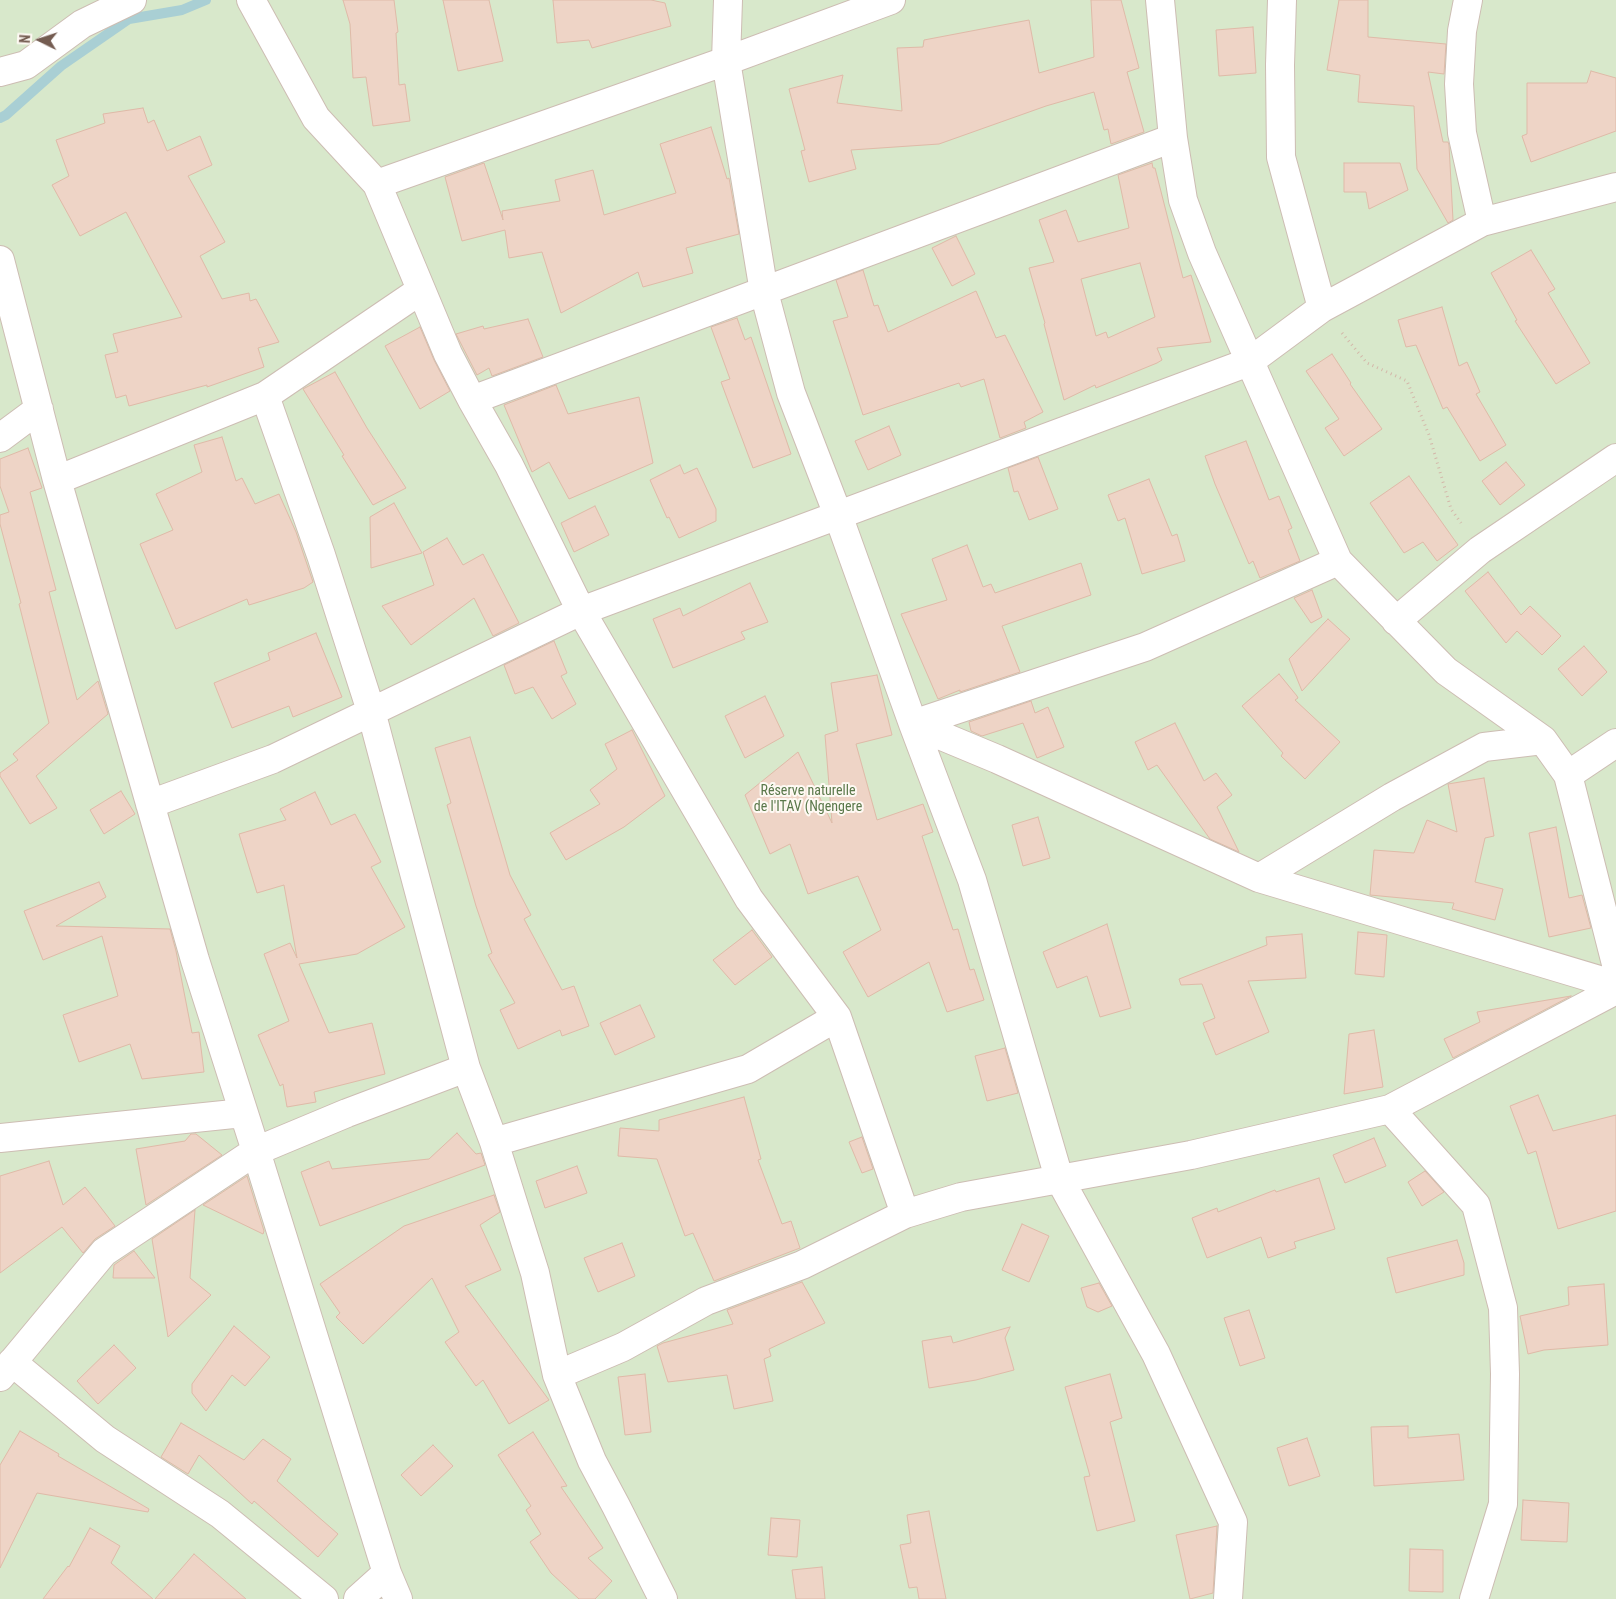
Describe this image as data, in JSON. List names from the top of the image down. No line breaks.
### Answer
{"parks":["Réserve naturelle de l'ITAV (Ngengere"],"north":"left"}
